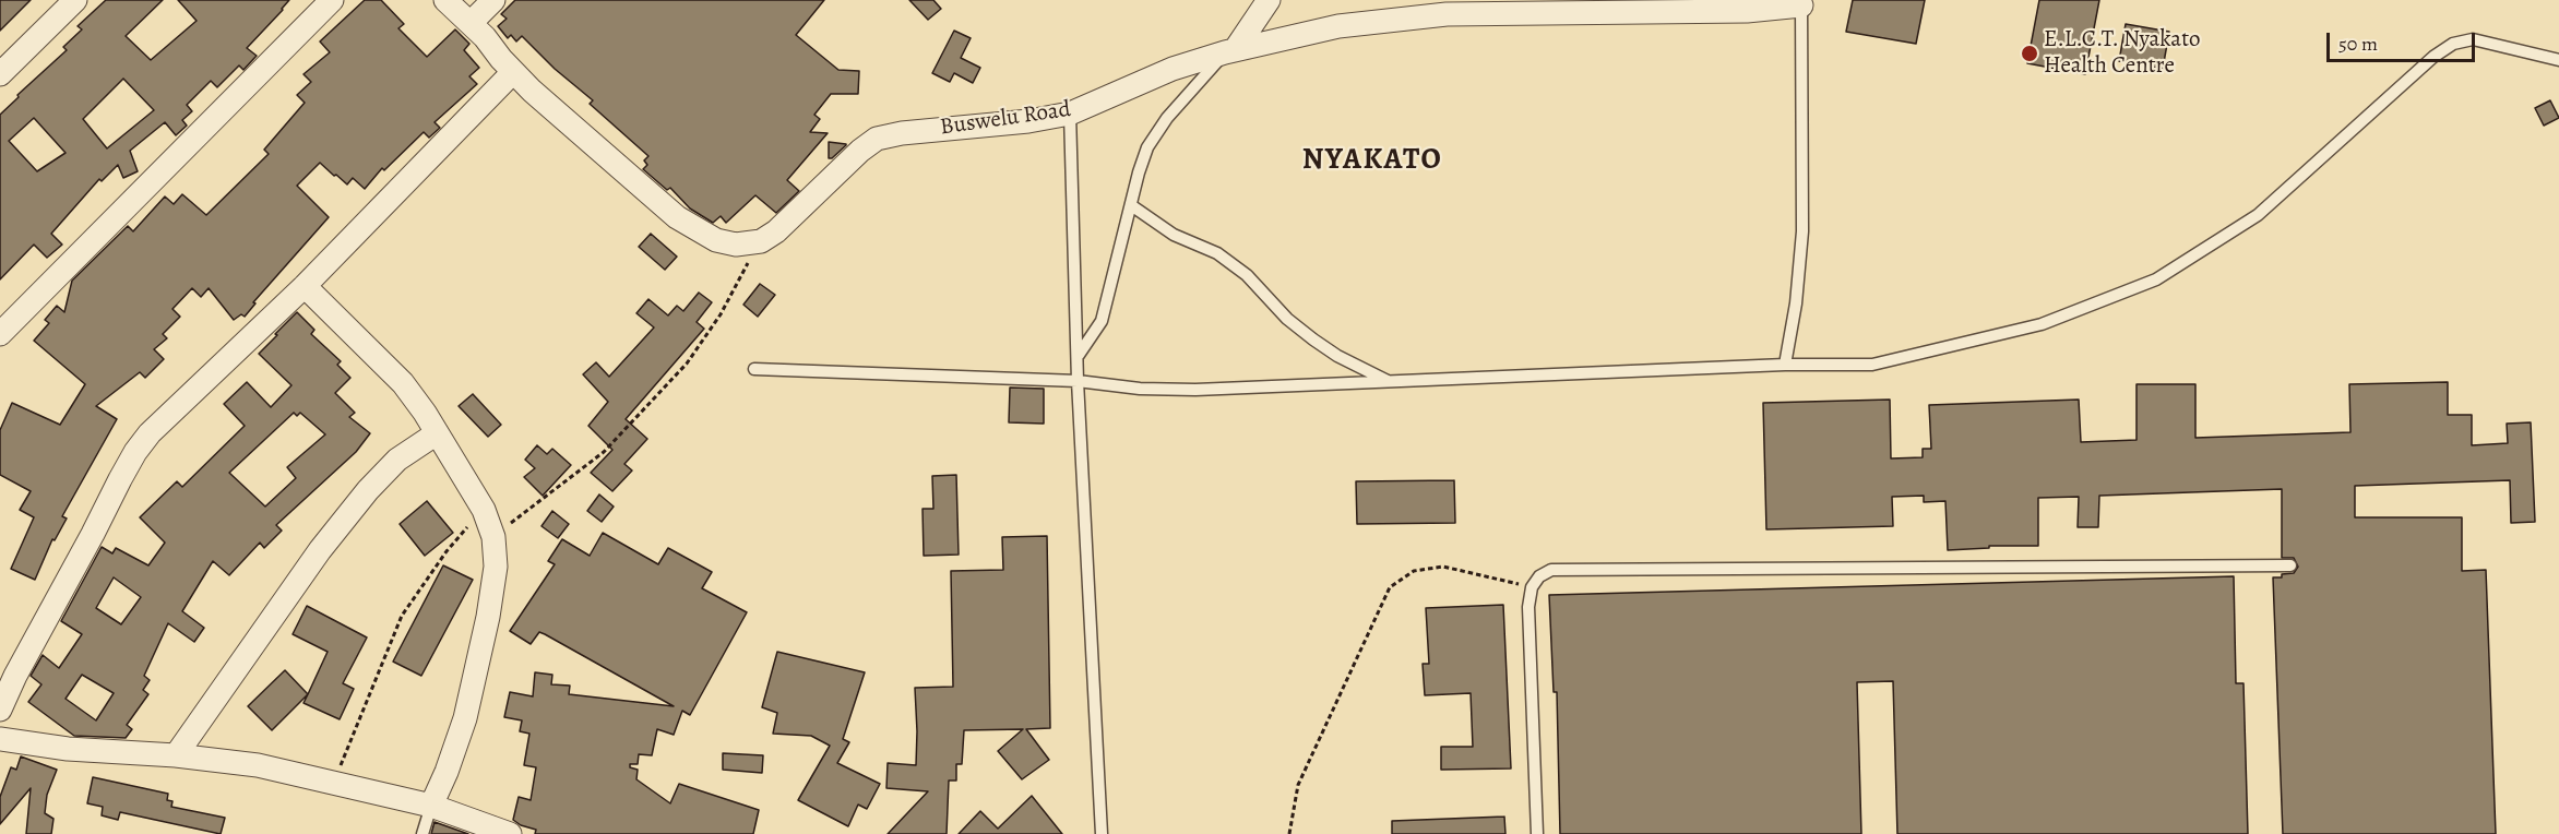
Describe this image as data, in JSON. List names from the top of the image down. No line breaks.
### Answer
{"streets":{"street":["Buswelu Road"]},"districts":["NYAKATO"],"places":["E.L.C.T. Nyakato Health Centre"],"scale_bar":"50 m"}
